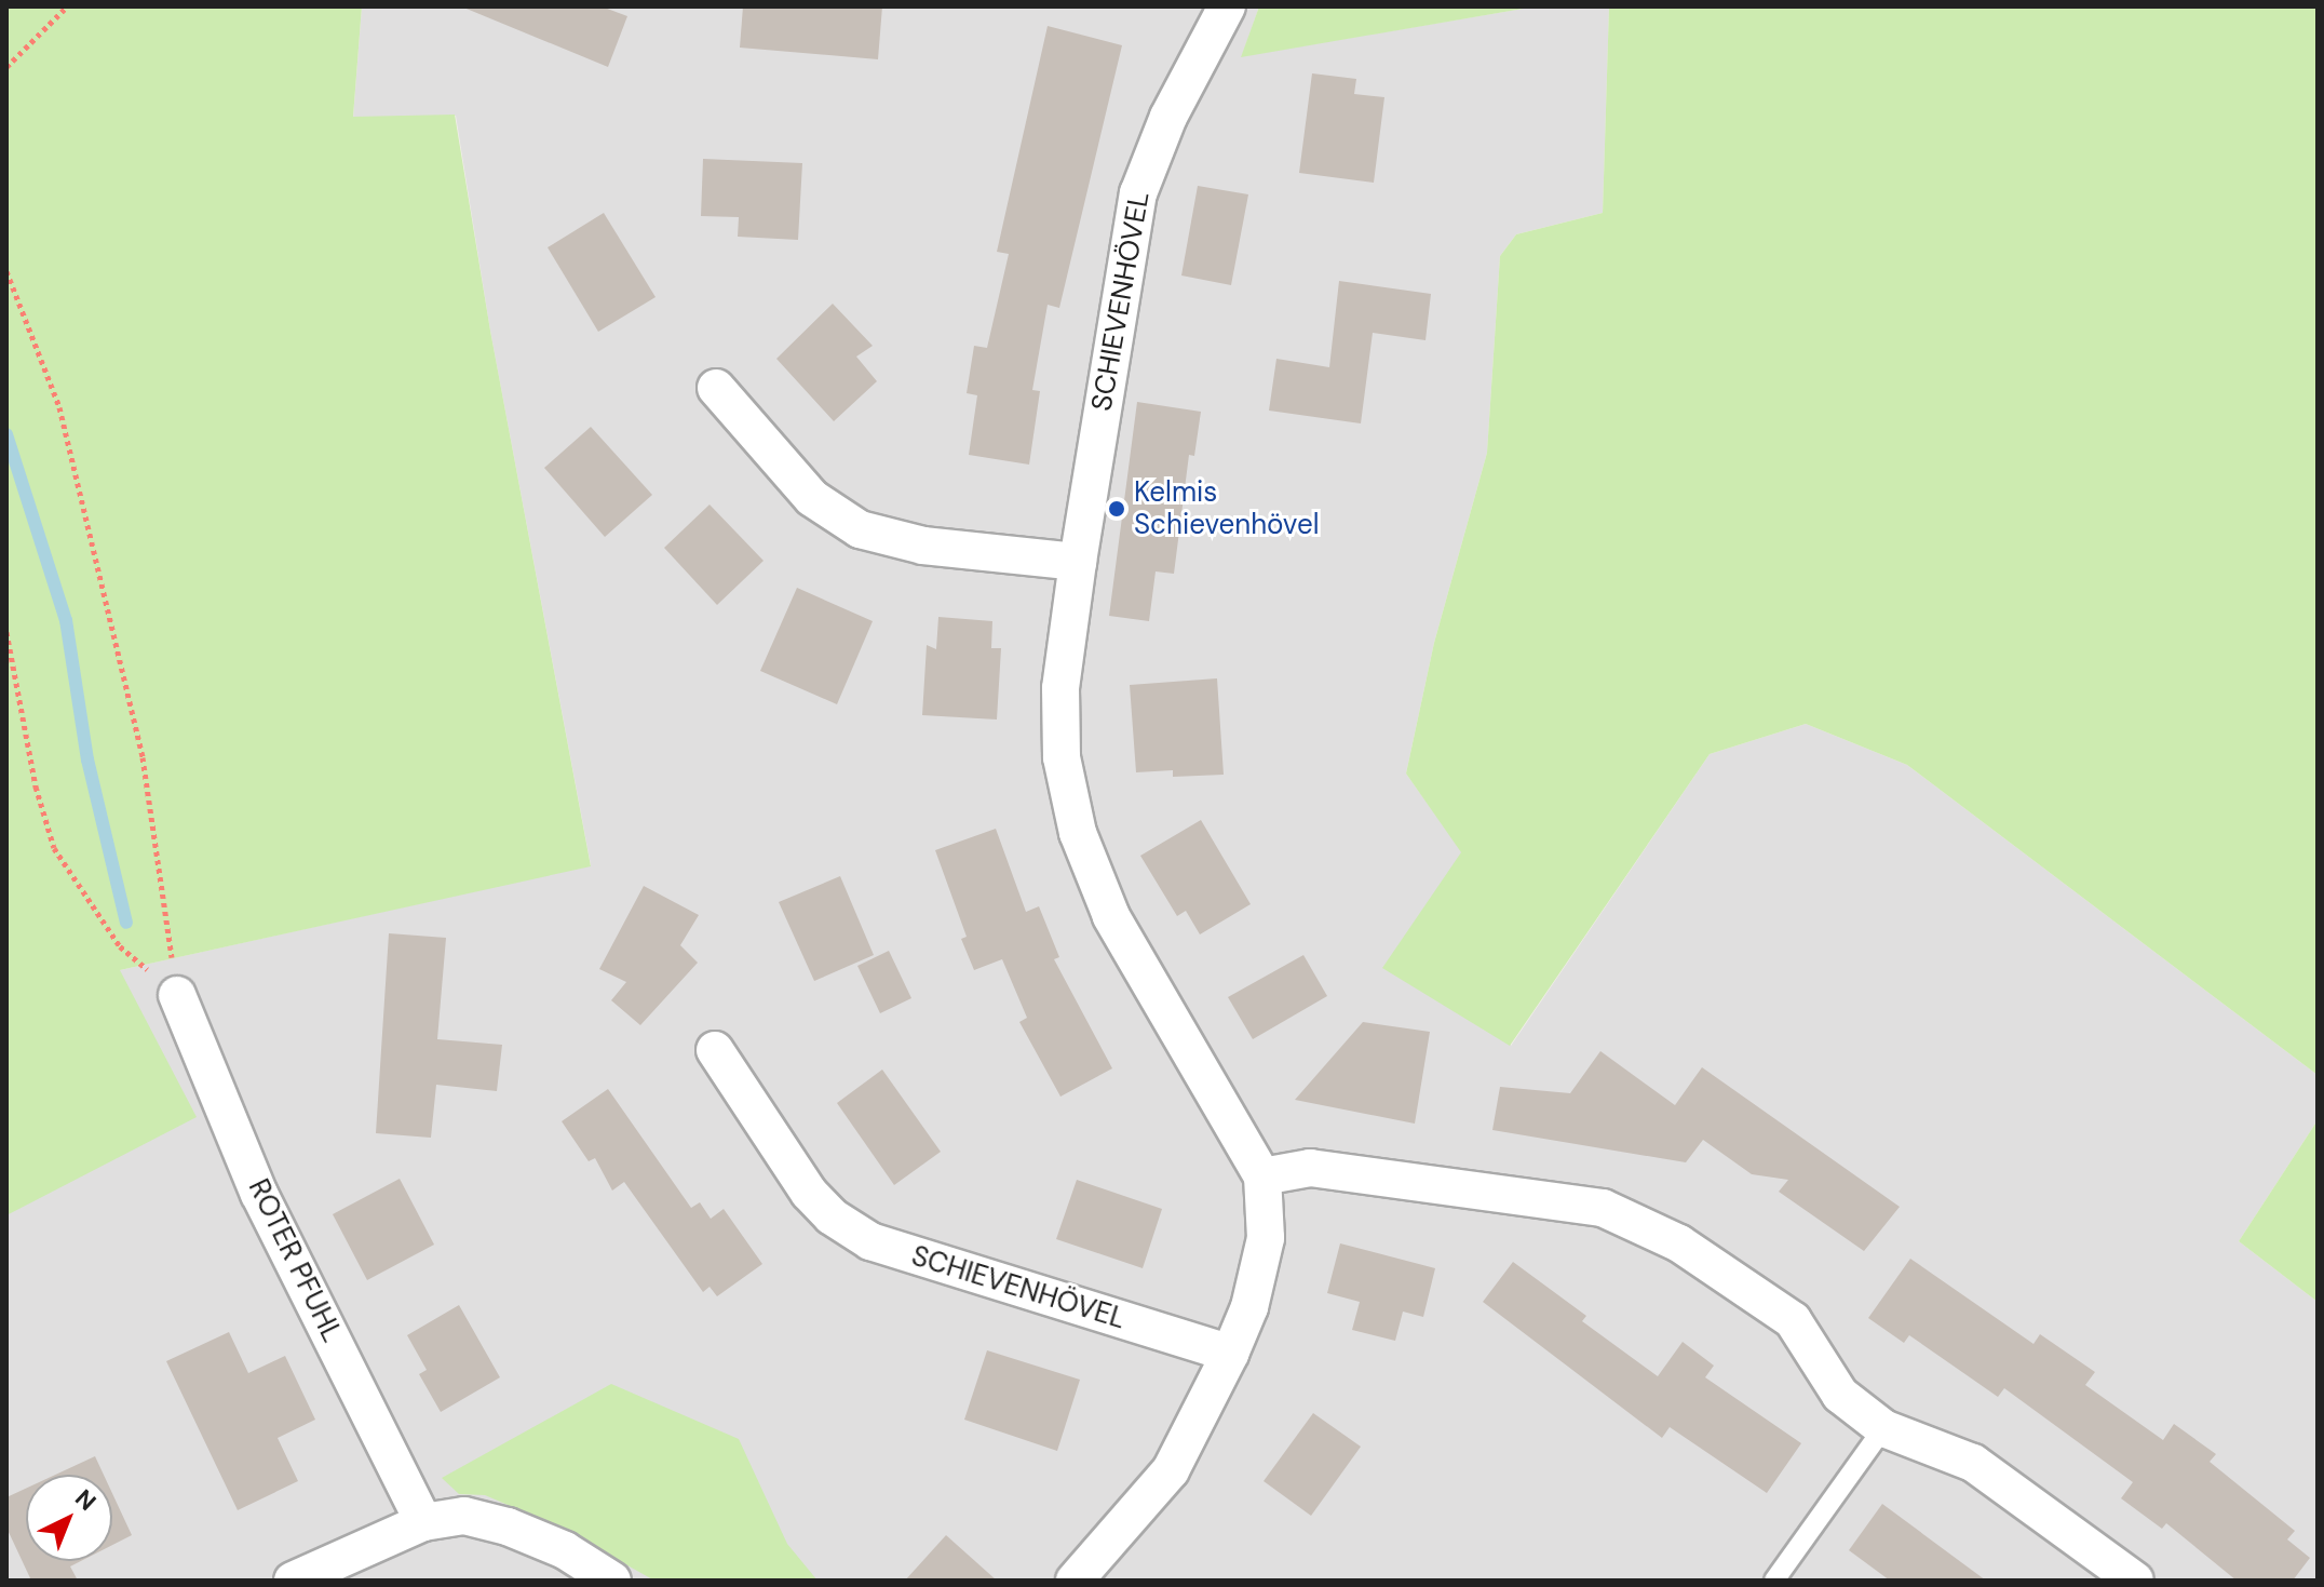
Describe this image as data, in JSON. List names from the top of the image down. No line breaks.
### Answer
{"streets":{"street":["SCHIEVENHÖVEL","ROTER PFUHL"]},"places":["Kelmis Schievenhövel"],"north":"top right"}
